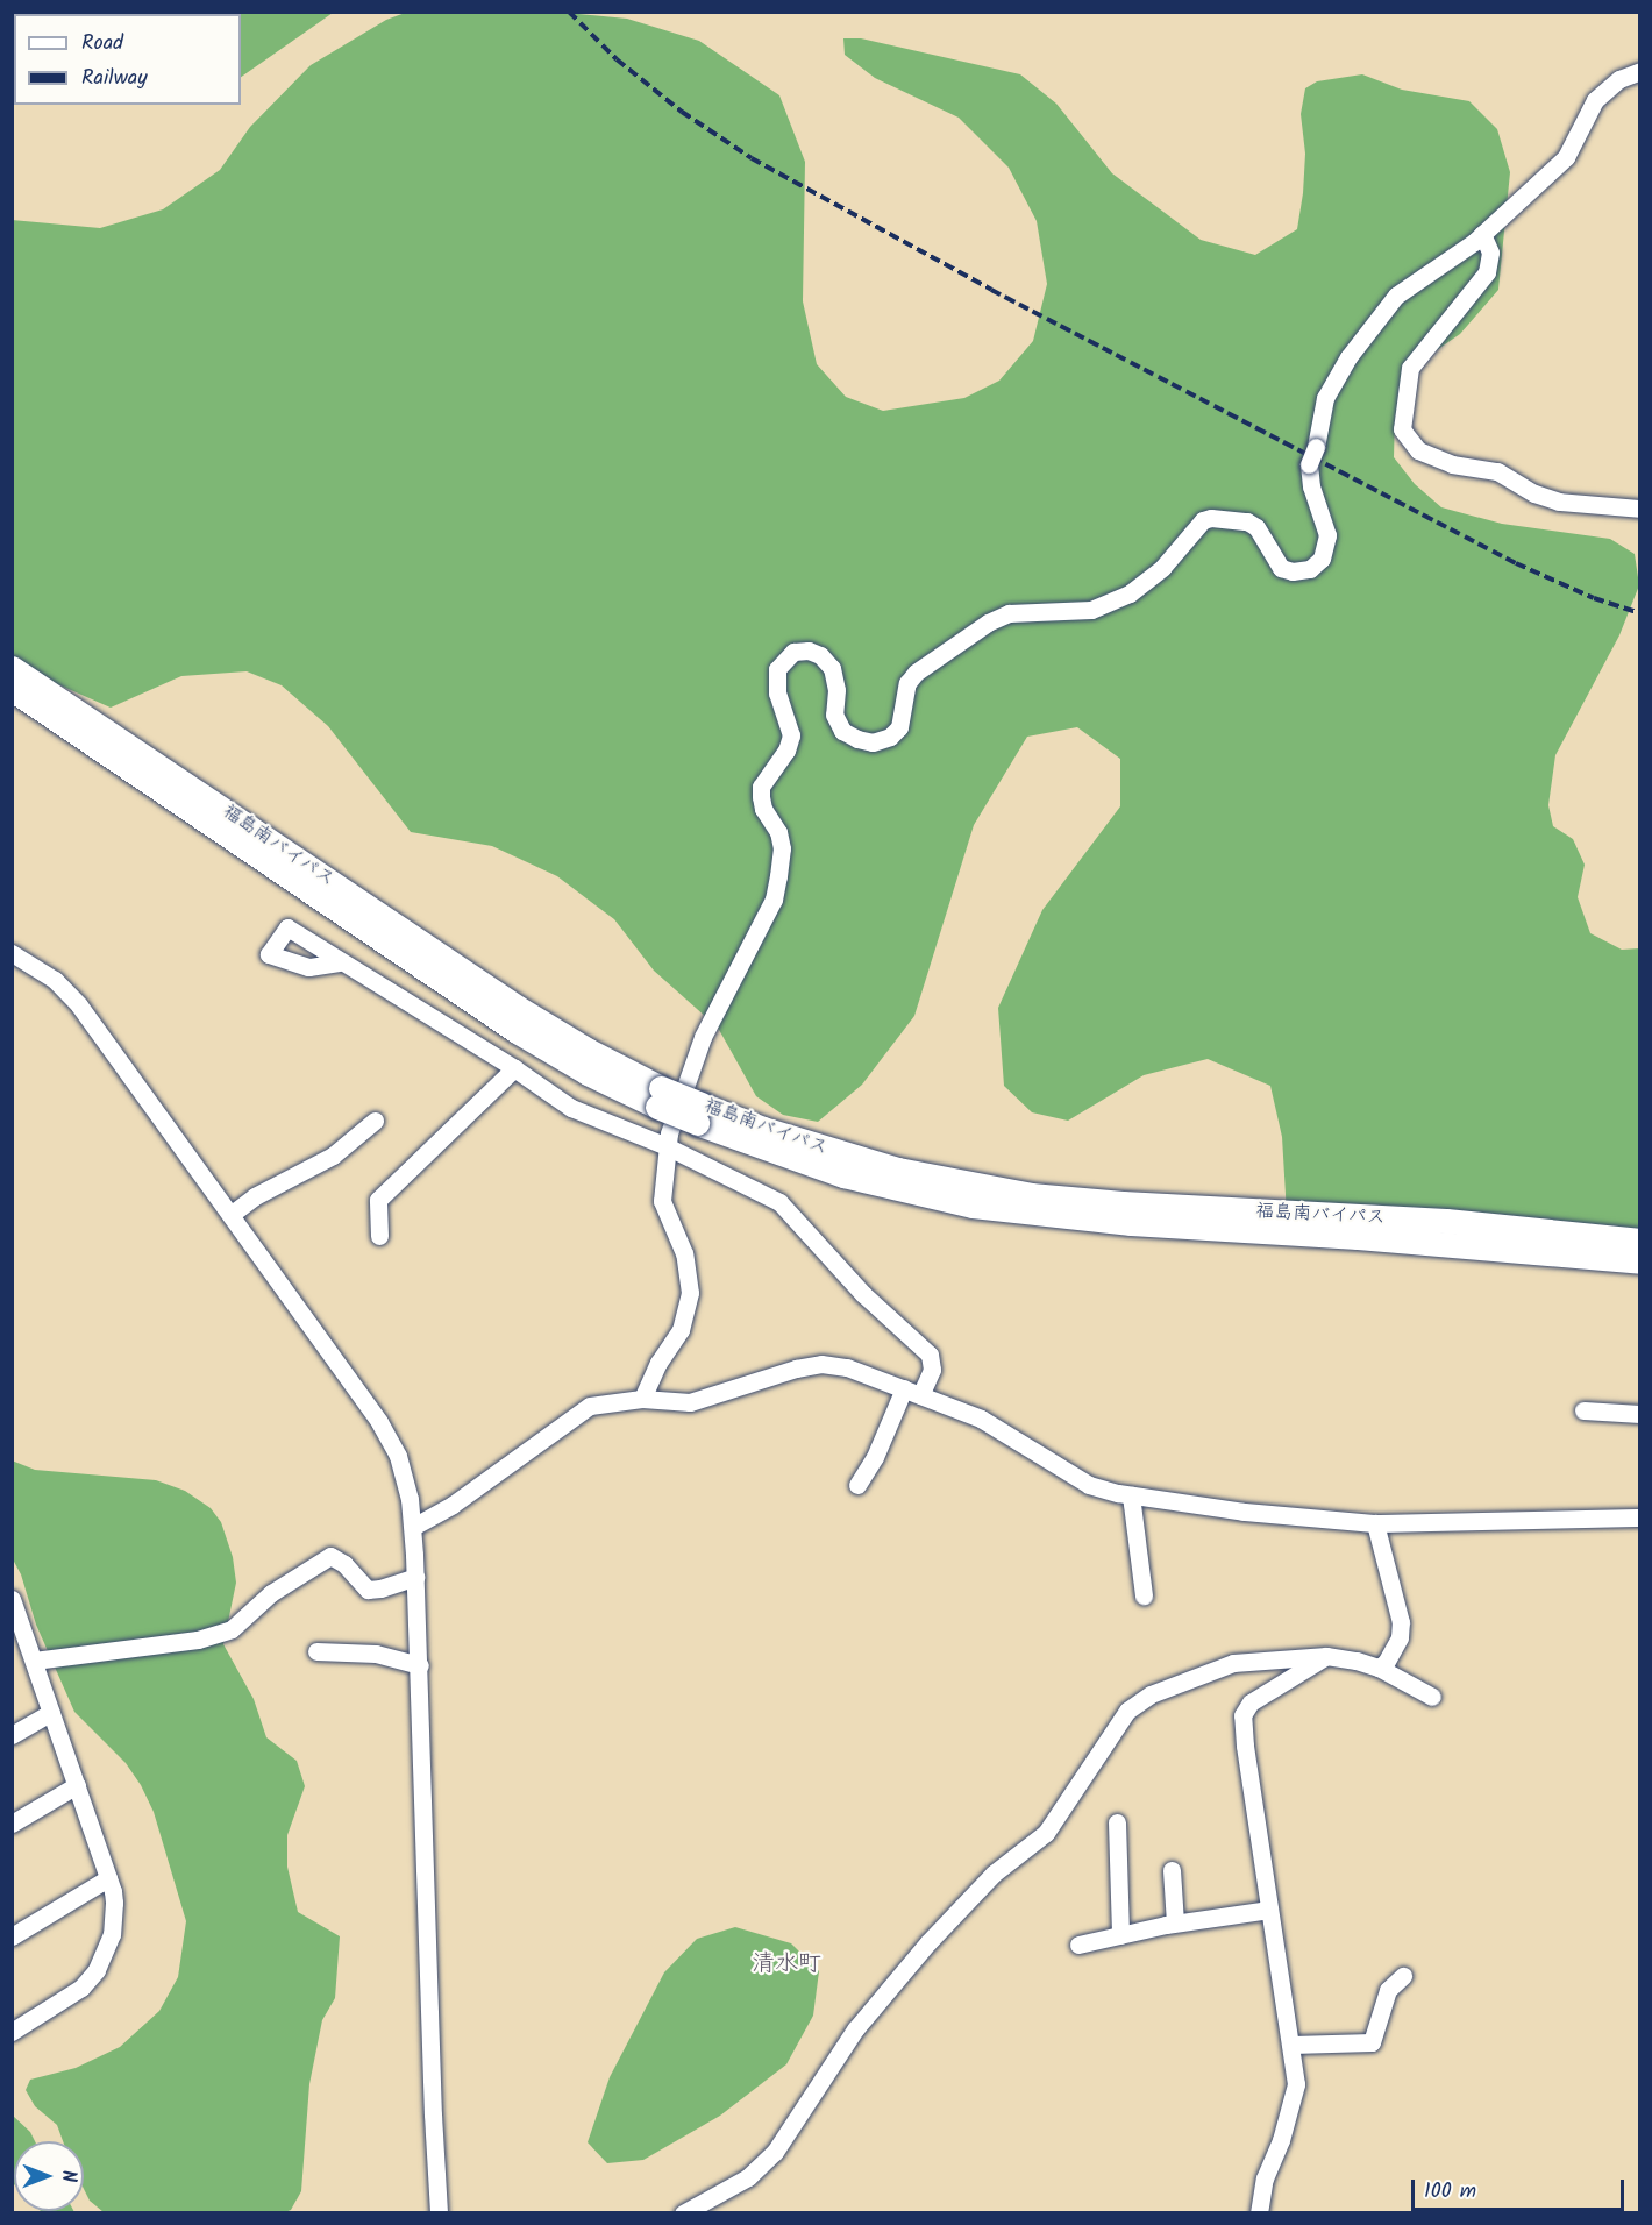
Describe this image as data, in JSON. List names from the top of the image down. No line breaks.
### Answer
{"streets":{"highway":["福島南バイパス"]},"districts":["清水町"],"legend":["Road","Railway"],"scale_bar":"100 m","north":"right"}
